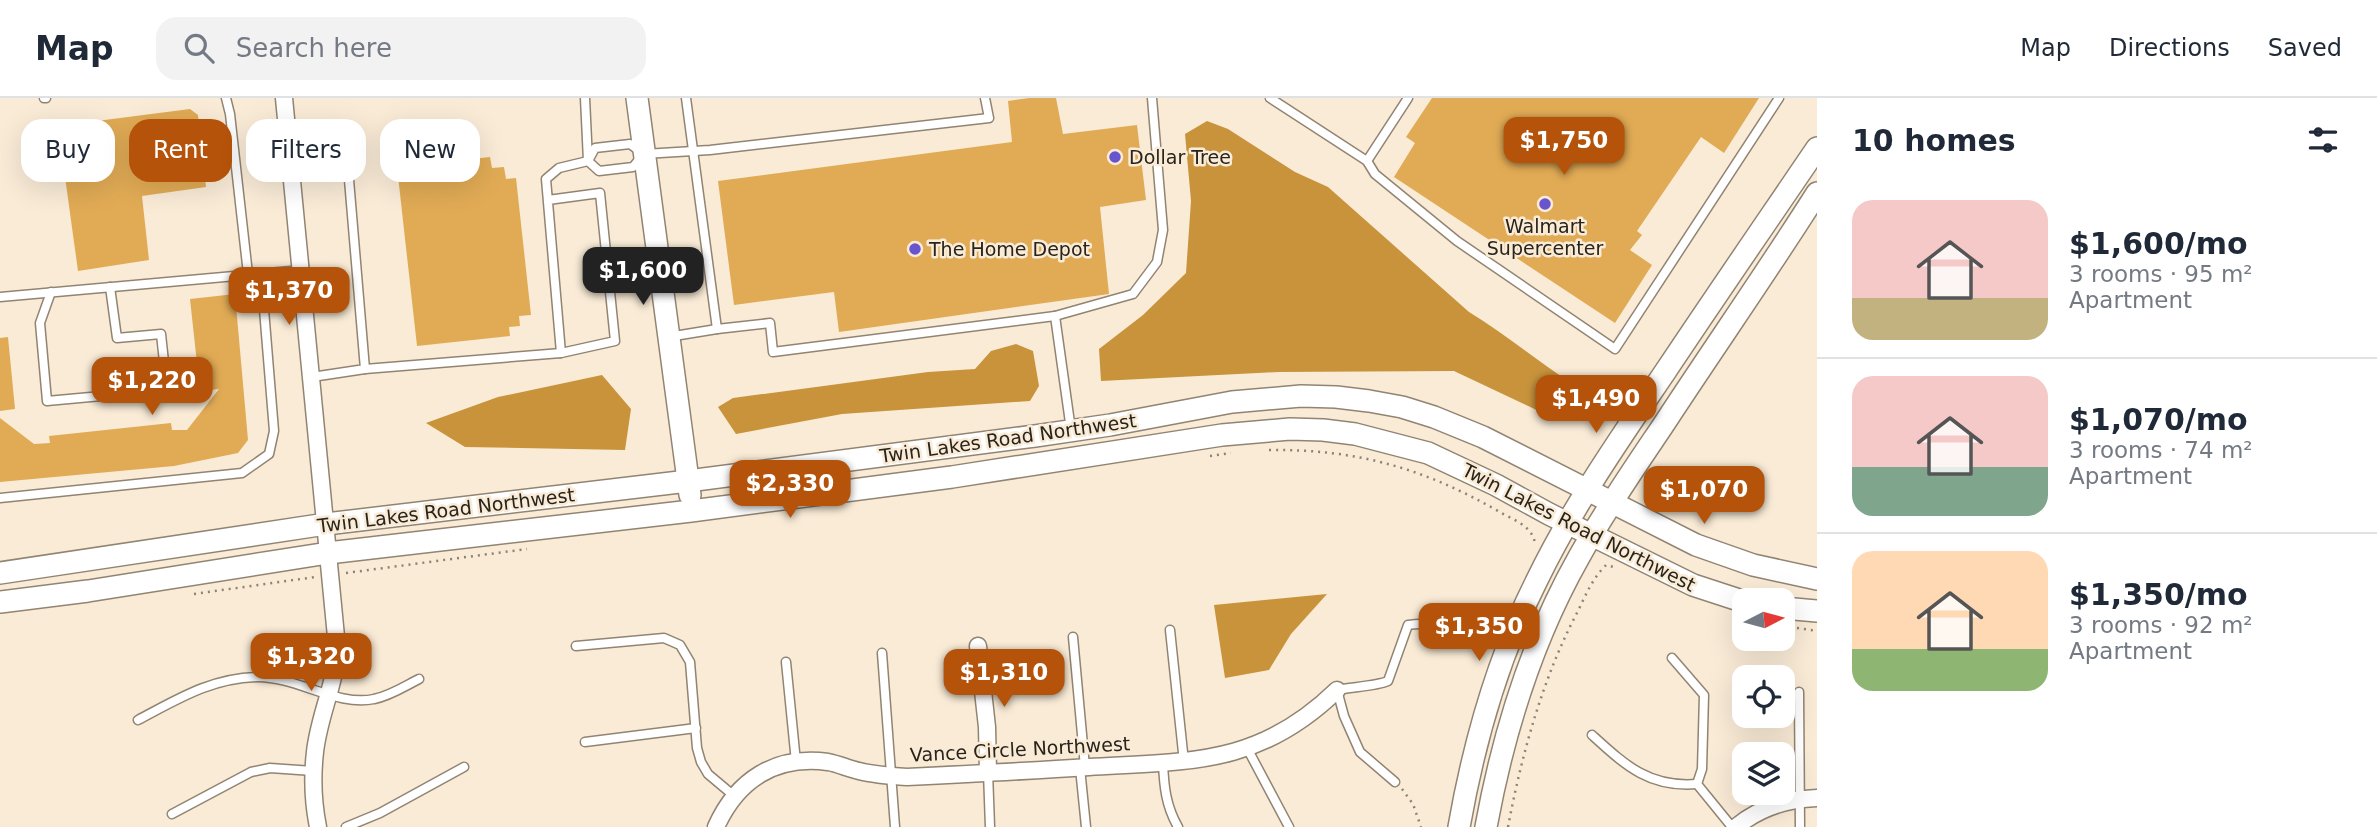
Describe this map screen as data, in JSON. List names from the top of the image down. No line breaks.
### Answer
{"streets":{"street":["Twin Lakes Road Northwest","Vance Circle Northwest"]},"places":["Dollar Tree","Walmart Supercenter","The Home Depot"],"north":"right","page":{"header":"Map","search":"Search here","nav":["Map","Directions","Saved"],"heading":"10 homes","price":["$1,750","$1,600","$1,370","$1,220","$1,490","$2,330","$1,070","$1,350","$1,320","$1,310"],"chip":["Buy","Rent","Filters","New"],"list":[{"name":"$1,600/mo","note":"3 rooms · 95 m² · Apartment"},{"name":"$1,070/mo","note":"3 rooms · 74 m² · Apartment"},{"name":"$1,350/mo","note":"3 rooms · 92 m² · Apartment"}]}}
